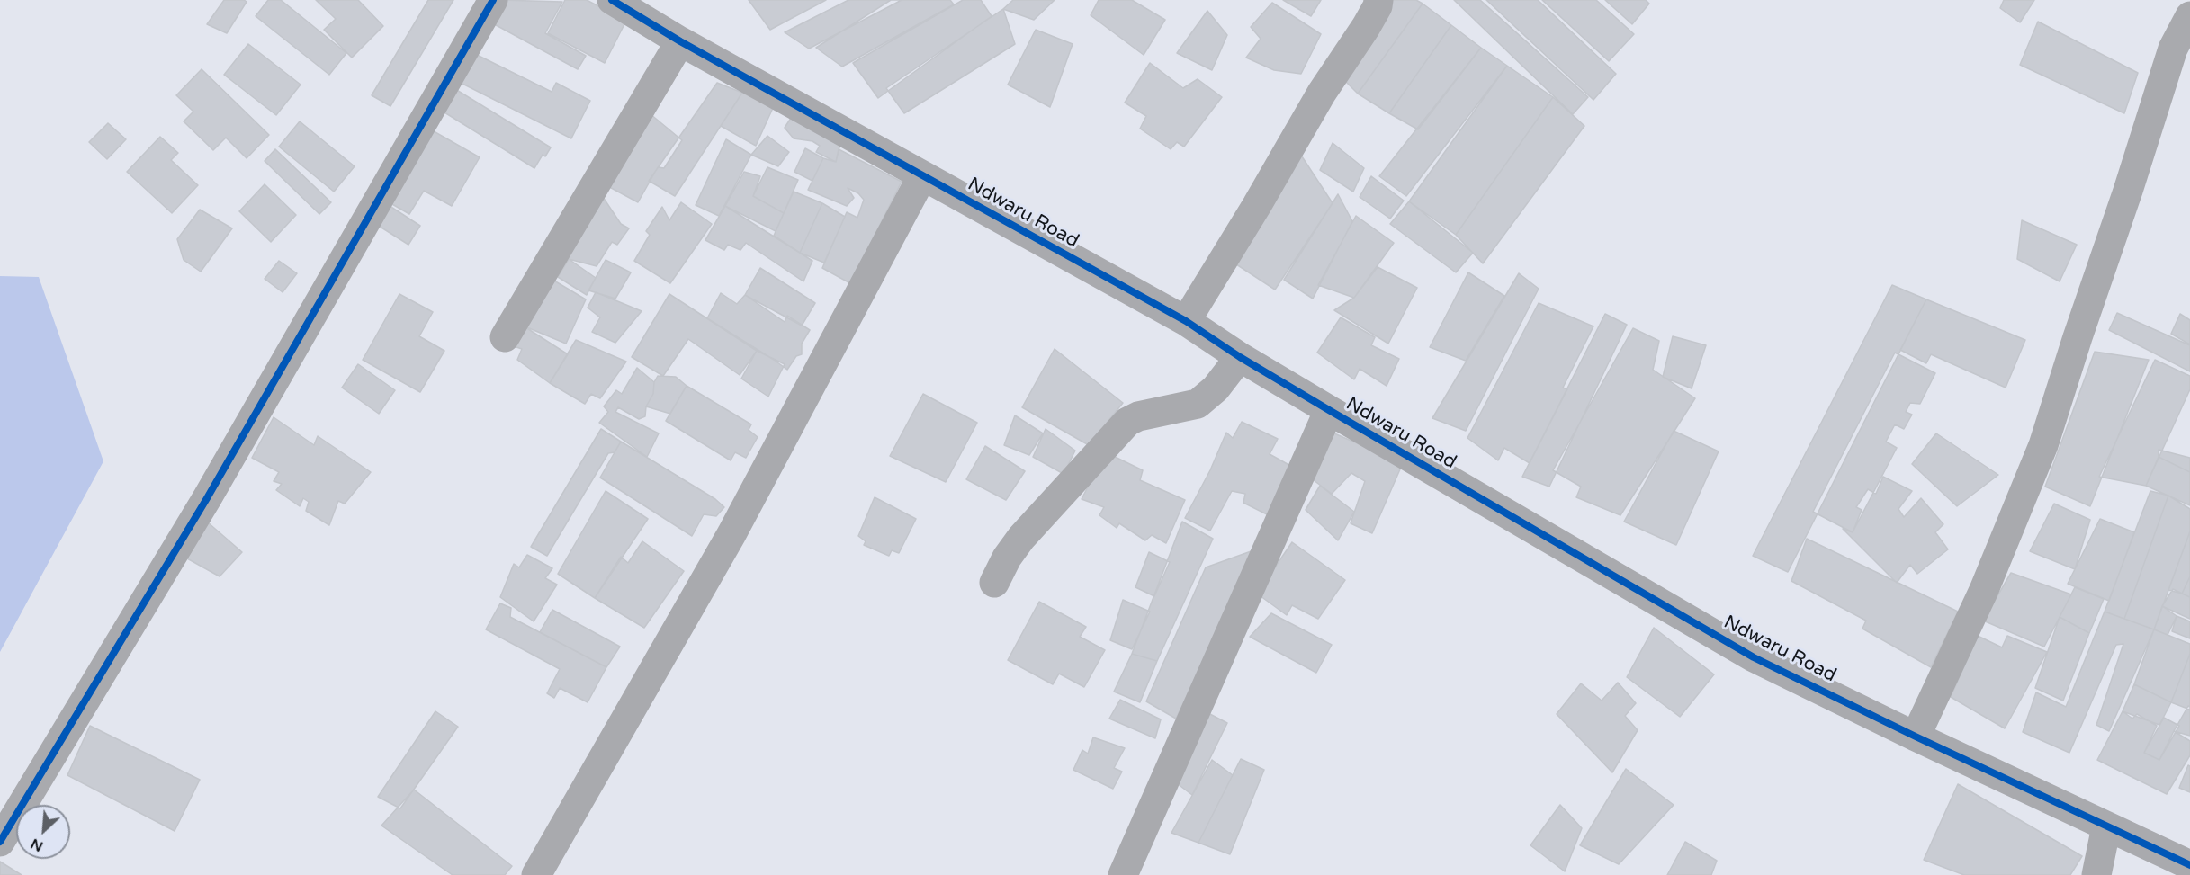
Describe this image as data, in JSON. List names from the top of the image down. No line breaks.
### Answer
{"streets":{"street":["Ndwaru Road"]},"north":"bottom left"}
